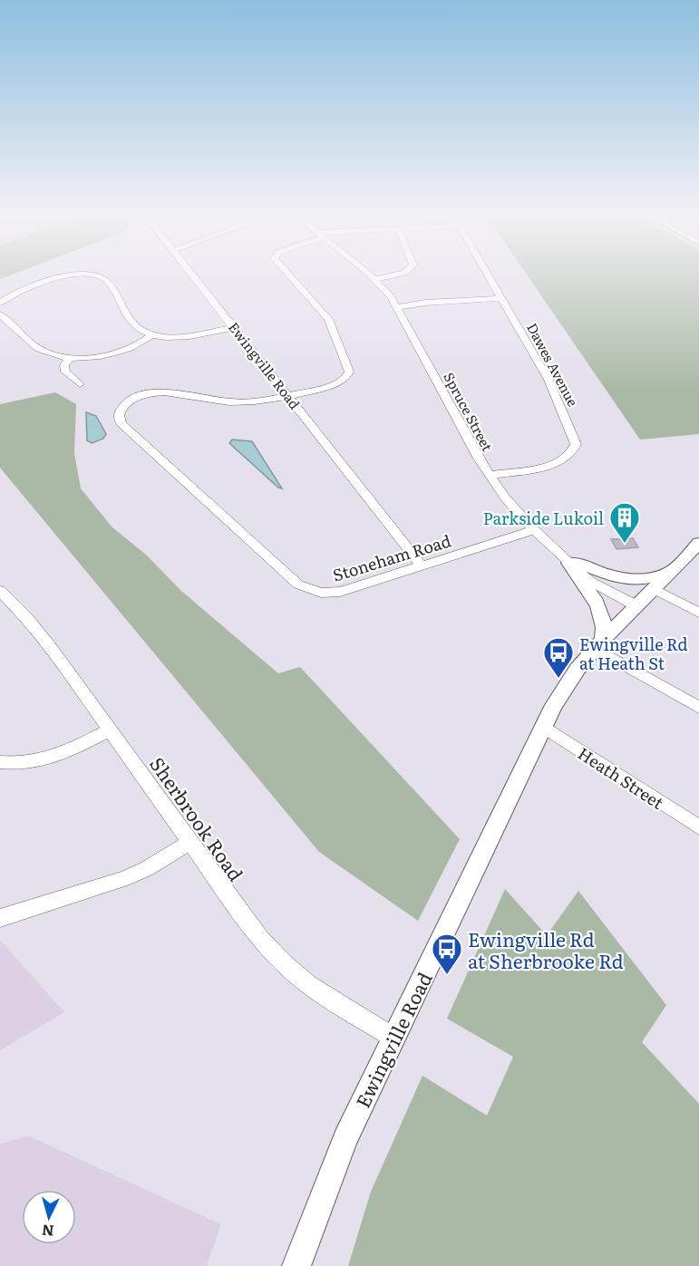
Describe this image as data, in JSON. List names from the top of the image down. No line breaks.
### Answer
{"streets":{"main road":["Ewingville Road"],"street":["Dawes Avenue","Spruce Street","Stoneham Road","Heath Street","Sherbrook Road"]},"crossings":[["Dawes Avenue","Spruce Street"],["Ewingville Road","Spruce Street"],["Ewingville Road","Stoneham Road"],["Ewingville Road","Heath Street"],["Ewingville Road","Sherbrook Road"],["Spruce Street","Stoneham Road"]],"places":{"building":["Parkside Lukoil"],"bus stop":["Ewingville Rd at Heath St","Ewingville Rd at Sherbrooke Rd"]},"north":"bottom"}
